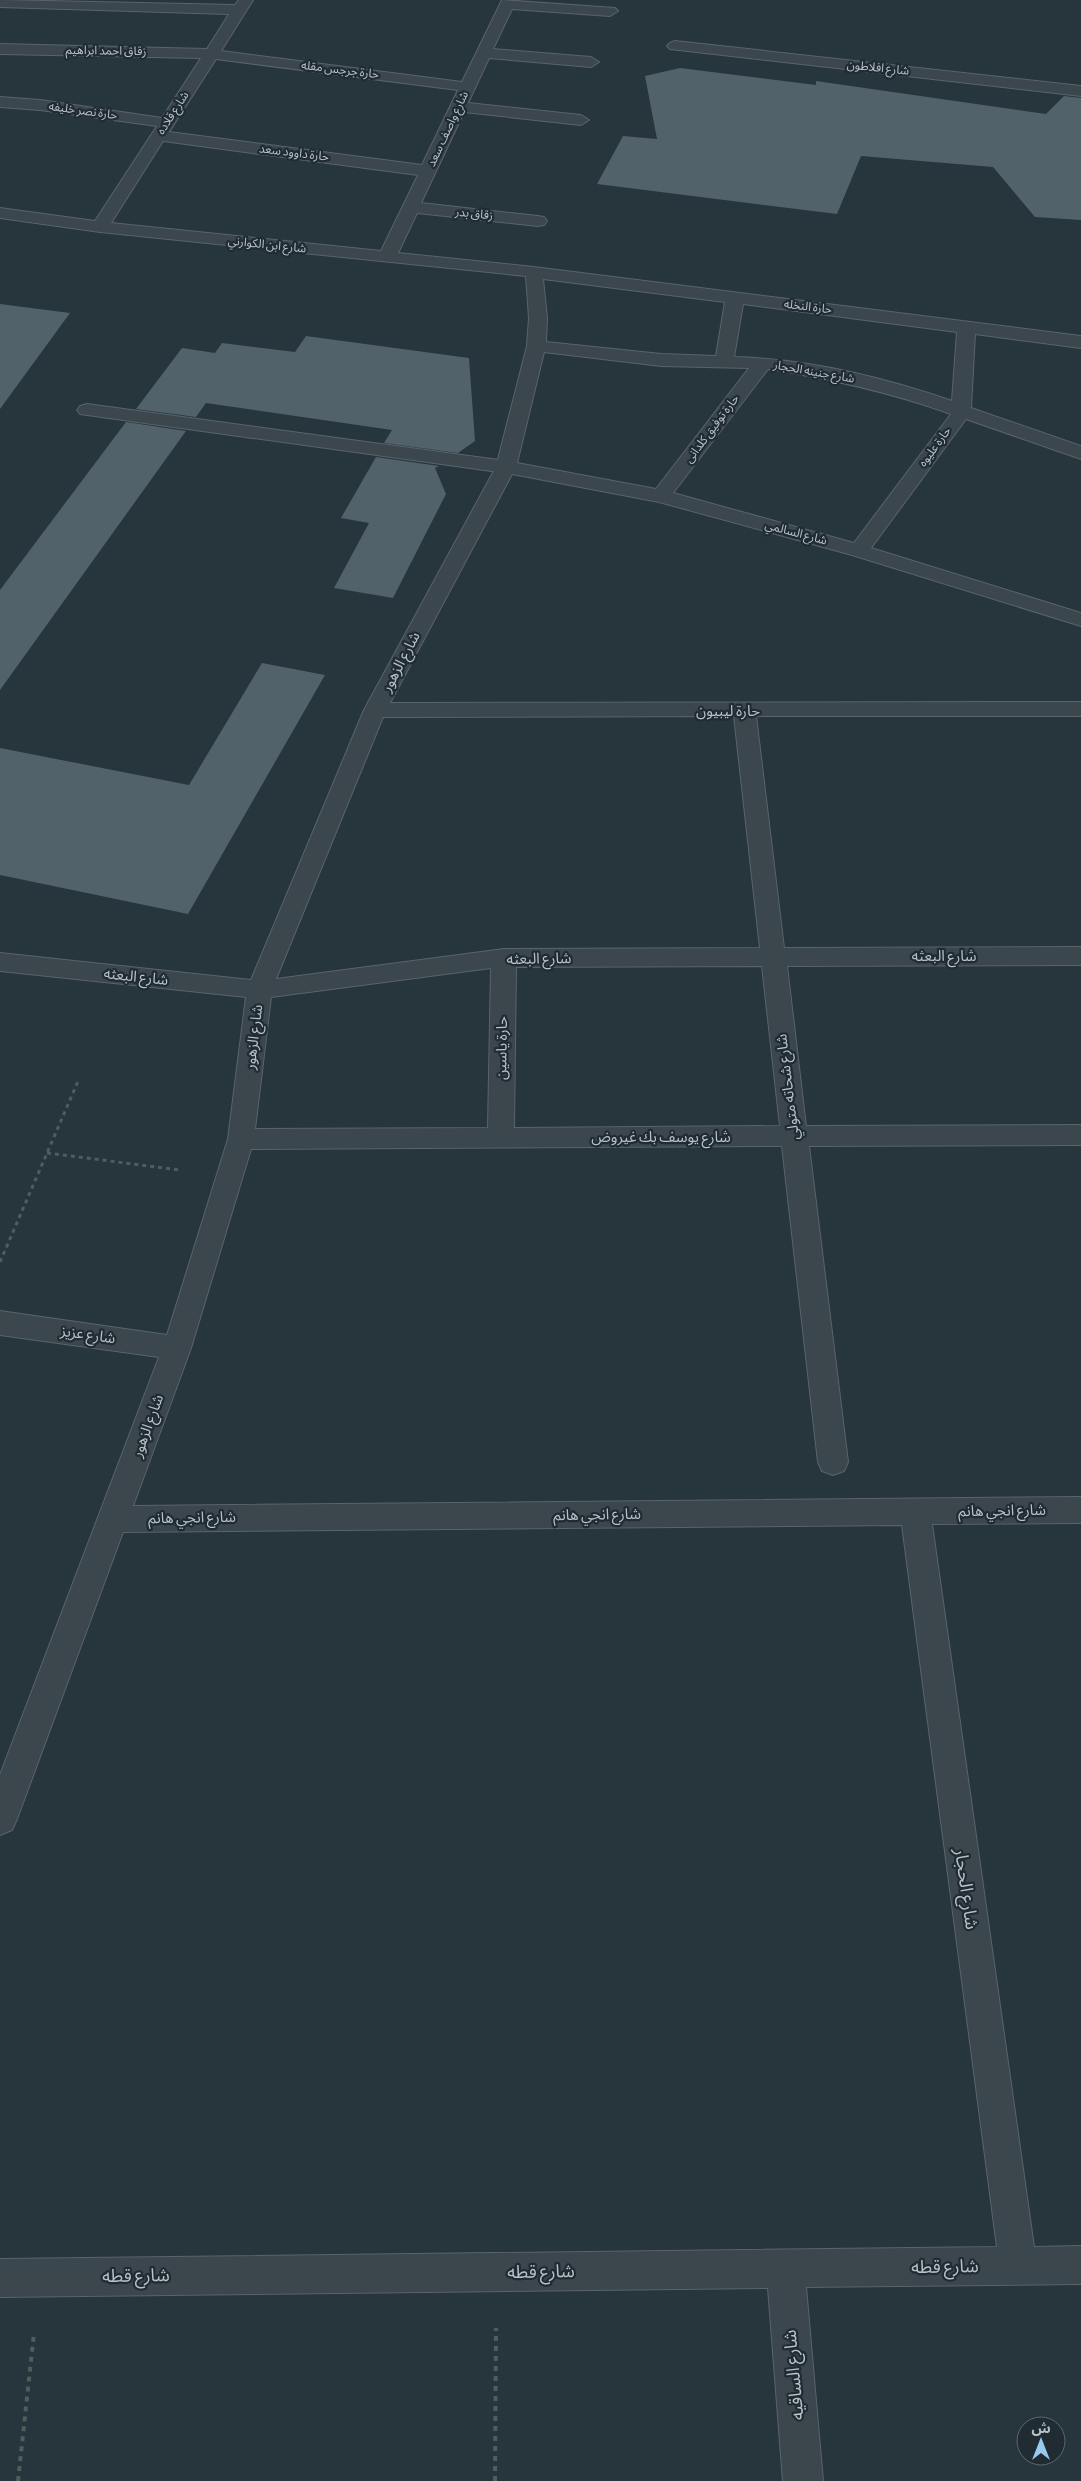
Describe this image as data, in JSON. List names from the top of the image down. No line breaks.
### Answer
{"streets":{"street":["زقاق احمد ابراهيم","شارع افلاطون","حارة جرجس مقله","حارة نصر خليفه","شارع قلاده","شارع واصف سعد","حارة داوود سعد","زقاق بدر","شارع ابن الكوارني","حارة النخله","شارع جنينه الحجار","حارة توفيق كلدانى","حارة عليوه","شارع السالمي","شارع الزهور","حارة ليبيون","شارع البعثه","حارة ياسين","شارع شحاته متولي","شارع يوسف بك غيروض","شارع عزيز","شارع انجي هانم","شارع الحجار","شارع قطه","شارع الساقيه"]},"crossings":[["زقاق احمد ابراهيم","حارة جرجس مقله"],["زقاق احمد ابراهيم","شارع قلاده"],["حارة جرجس مقله","شارع قلاده"],["حارة جرجس مقله","شارع واصف سعد"],["حارة نصر خليفه","شارع قلاده"],["حارة نصر خليفه","حارة داوود سعد"],["شارع قلاده","حارة داوود سعد"],["شارع قلاده","شارع ابن الكوارني"],["شارع واصف سعد","حارة داوود سعد"],["شارع واصف سعد","زقاق بدر"],["شارع واصف سعد","شارع ابن الكوارني"],["شارع ابن الكوارني","حارة النخله"],["شارع ابن الكوارني","شارع الزهور"],["حارة النخله","حارة عليوه"],["حارة النخله","شارع الزهور"],["شارع جنينه الحجار","حارة توفيق كلدانى"],["شارع جنينه الحجار","حارة عليوه"],["شارع جنينه الحجار","شارع الزهور"],["حارة توفيق كلدانى","شارع السالمي"],["حارة عليوه","شارع السالمي"],["شارع السالمي","شارع الزهور"],["شارع الزهور","حارة ليبيون"],["شارع الزهور","شارع البعثه"],["شارع الزهور","شارع يوسف بك غيروض"],["شارع الزهور","شارع عزيز"],["شارع الزهور","شارع انجي هانم"],["حارة ليبيون","شارع شحاته متولي"],["شارع البعثه","حارة ياسين"],["شارع البعثه","شارع شحاته متولي"],["حارة ياسين","شارع يوسف بك غيروض"],["شارع شحاته متولي","شارع يوسف بك غيروض"],["شارع انجي هانم","شارع الحجار"],["شارع الحجار","شارع قطه"],["شارع قطه","شارع الساقيه"]],"north":"top"}
